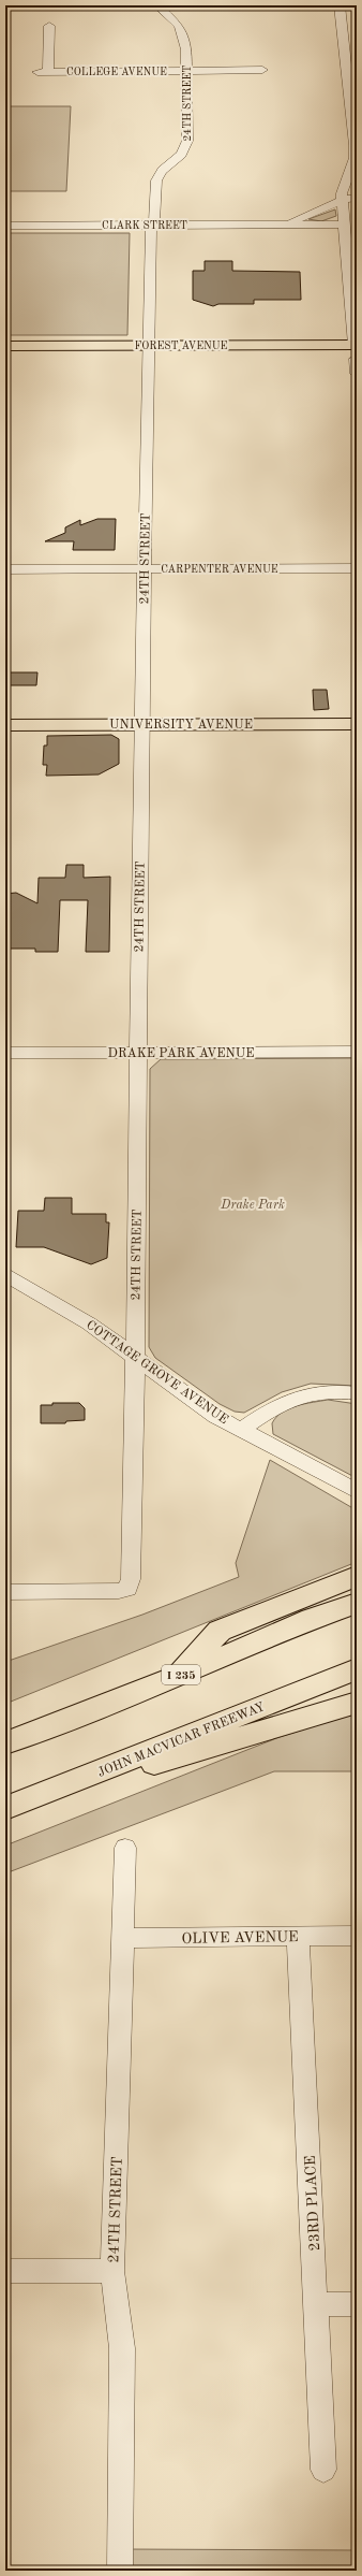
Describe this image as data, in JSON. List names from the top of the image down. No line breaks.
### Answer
{"streets":{"main road":["FOREST AVENUE","UNIVERSITY AVENUE","I 235","JOHN MACVICAR FREEWAY"],"street":["COLLEGE AVENUE","24TH STREET","CLARK STREET","CARPENTER AVENUE","DRAKE PARK AVENUE","COTTAGE GROVE AVENUE","OLIVE AVENUE","23RD PLACE"]},"crossings":[["COLLEGE AVENUE","24TH STREET"],["24TH STREET","CLARK STREET"],["24TH STREET","FOREST AVENUE"],["24TH STREET","CARPENTER AVENUE"],["24TH STREET","UNIVERSITY AVENUE"],["24TH STREET","DRAKE PARK AVENUE"],["24TH STREET","COTTAGE GROVE AVENUE"],["24TH STREET","OLIVE AVENUE"],["OLIVE AVENUE","23RD PLACE"]],"parks":["Drake Park"]}
